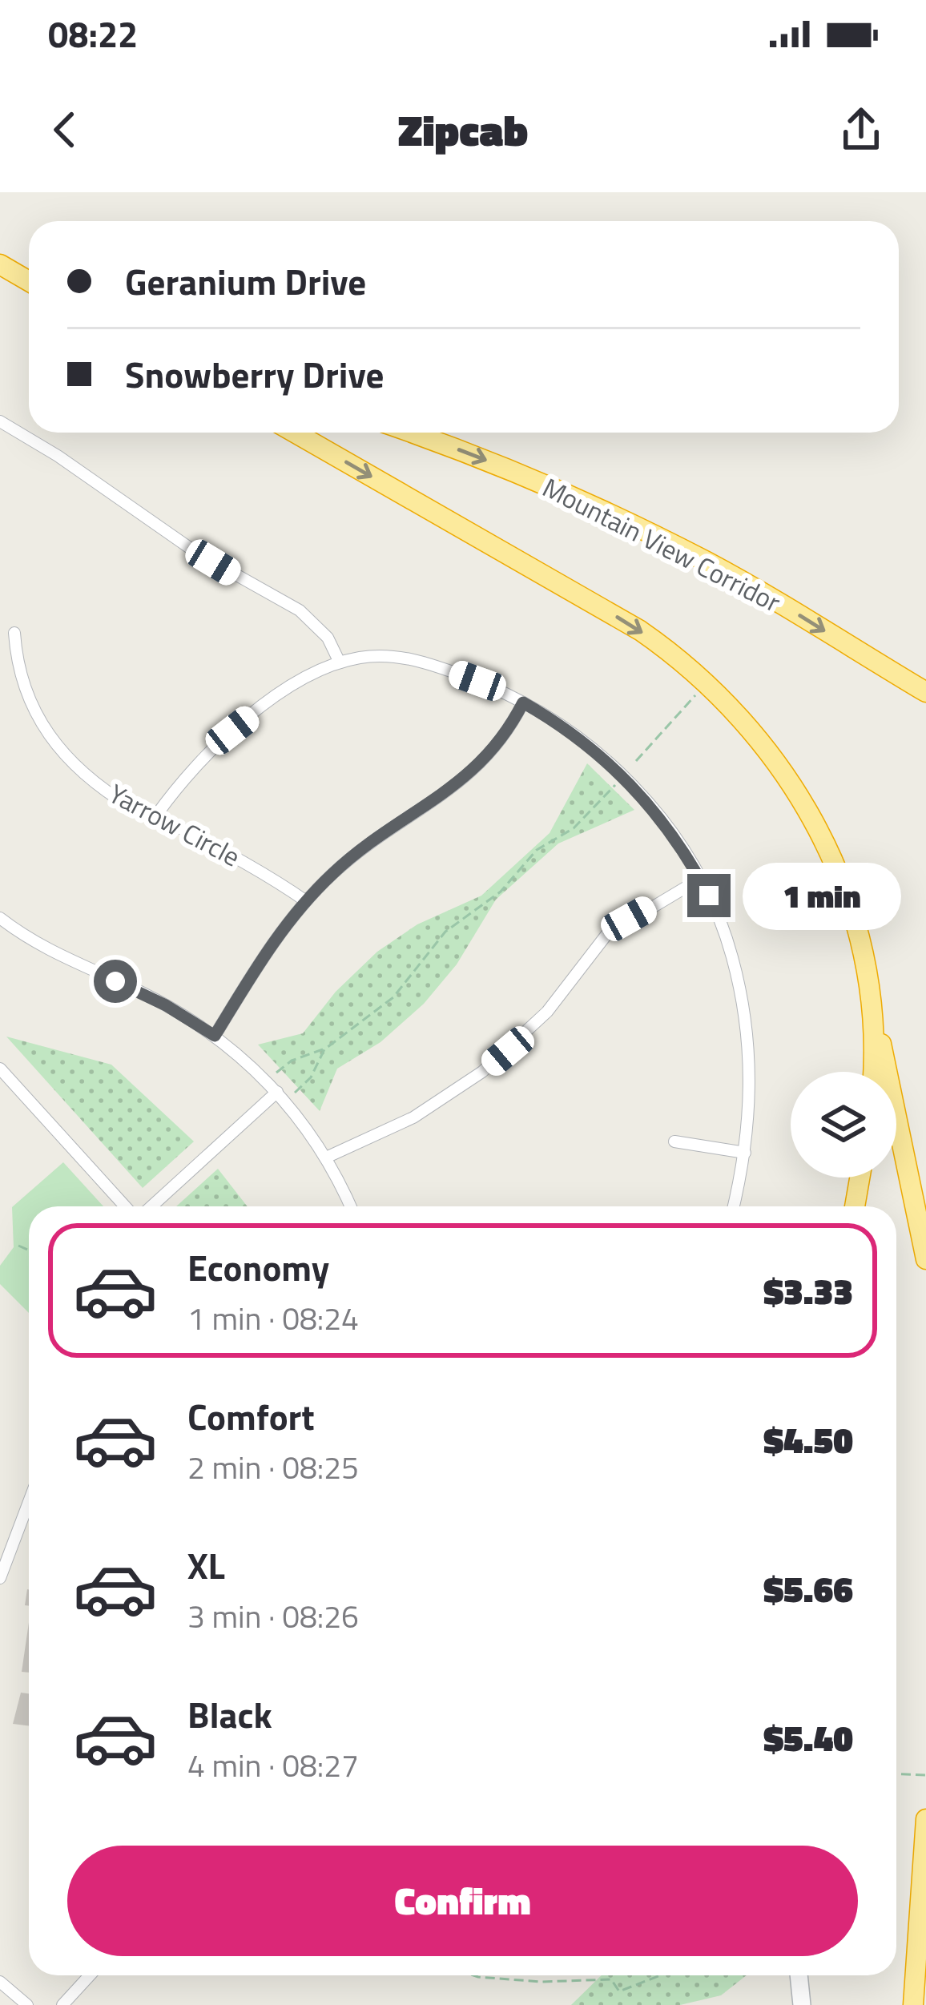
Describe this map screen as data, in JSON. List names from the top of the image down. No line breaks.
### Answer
{"streets":{"highway":["Mountain View Corridor"],"street":["Yarrow Circle"]},"page":{"status":"08:22","header":"Zipcab","banner":["Geranium Drive","Snowberry Drive"],"bubble":"1 min","list":[{"name":"Economy","note":"1 min · 08:24","value":"$3.33"},{"name":"Comfort","note":"2 min · 08:25","value":"$4.50"},{"name":"XL","note":"3 min · 08:26","value":"$5.66"},{"name":"Black","note":"4 min · 08:27","value":"$5.40"}],"buttons":"Confirm"}}
